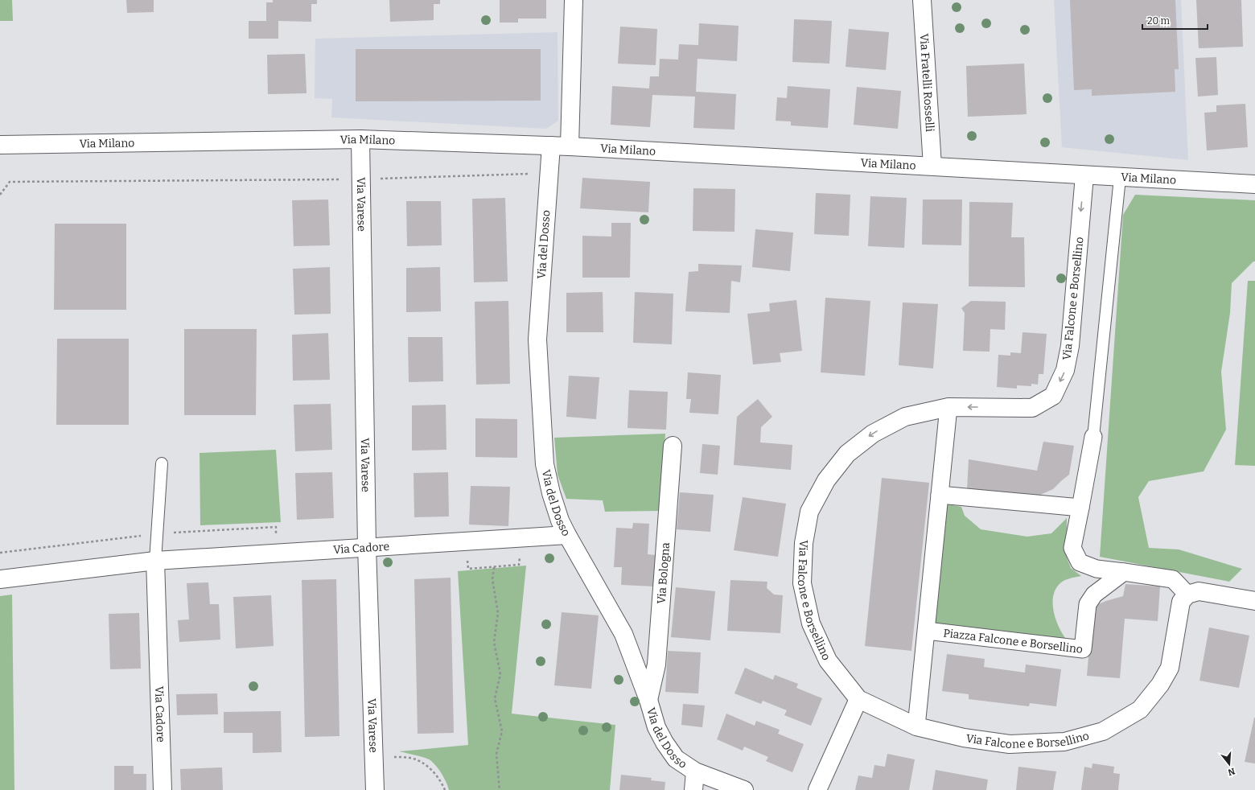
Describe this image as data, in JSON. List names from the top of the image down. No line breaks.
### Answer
{"streets":{"street":["Via Fratelli Rosselli","Via Milano","Via Varese","Via del Dosso","Via Falcone e Borsellino","Via Cadore","Via Bologna","Piazza Falcone e Borsellino"]},"crossings":[["Via Fratelli Rosselli","Via Milano"],["Via Milano","Via Varese"],["Via Milano","Via del Dosso"],["Via Milano","Via Falcone e Borsellino"],["Via Varese","Via Cadore"],["Via del Dosso","Via Cadore"],["Via del Dosso","Via Bologna"],["Via Falcone e Borsellino","Piazza Falcone e Borsellino"]],"scale_bar":"20 m","north":"bottom"}
